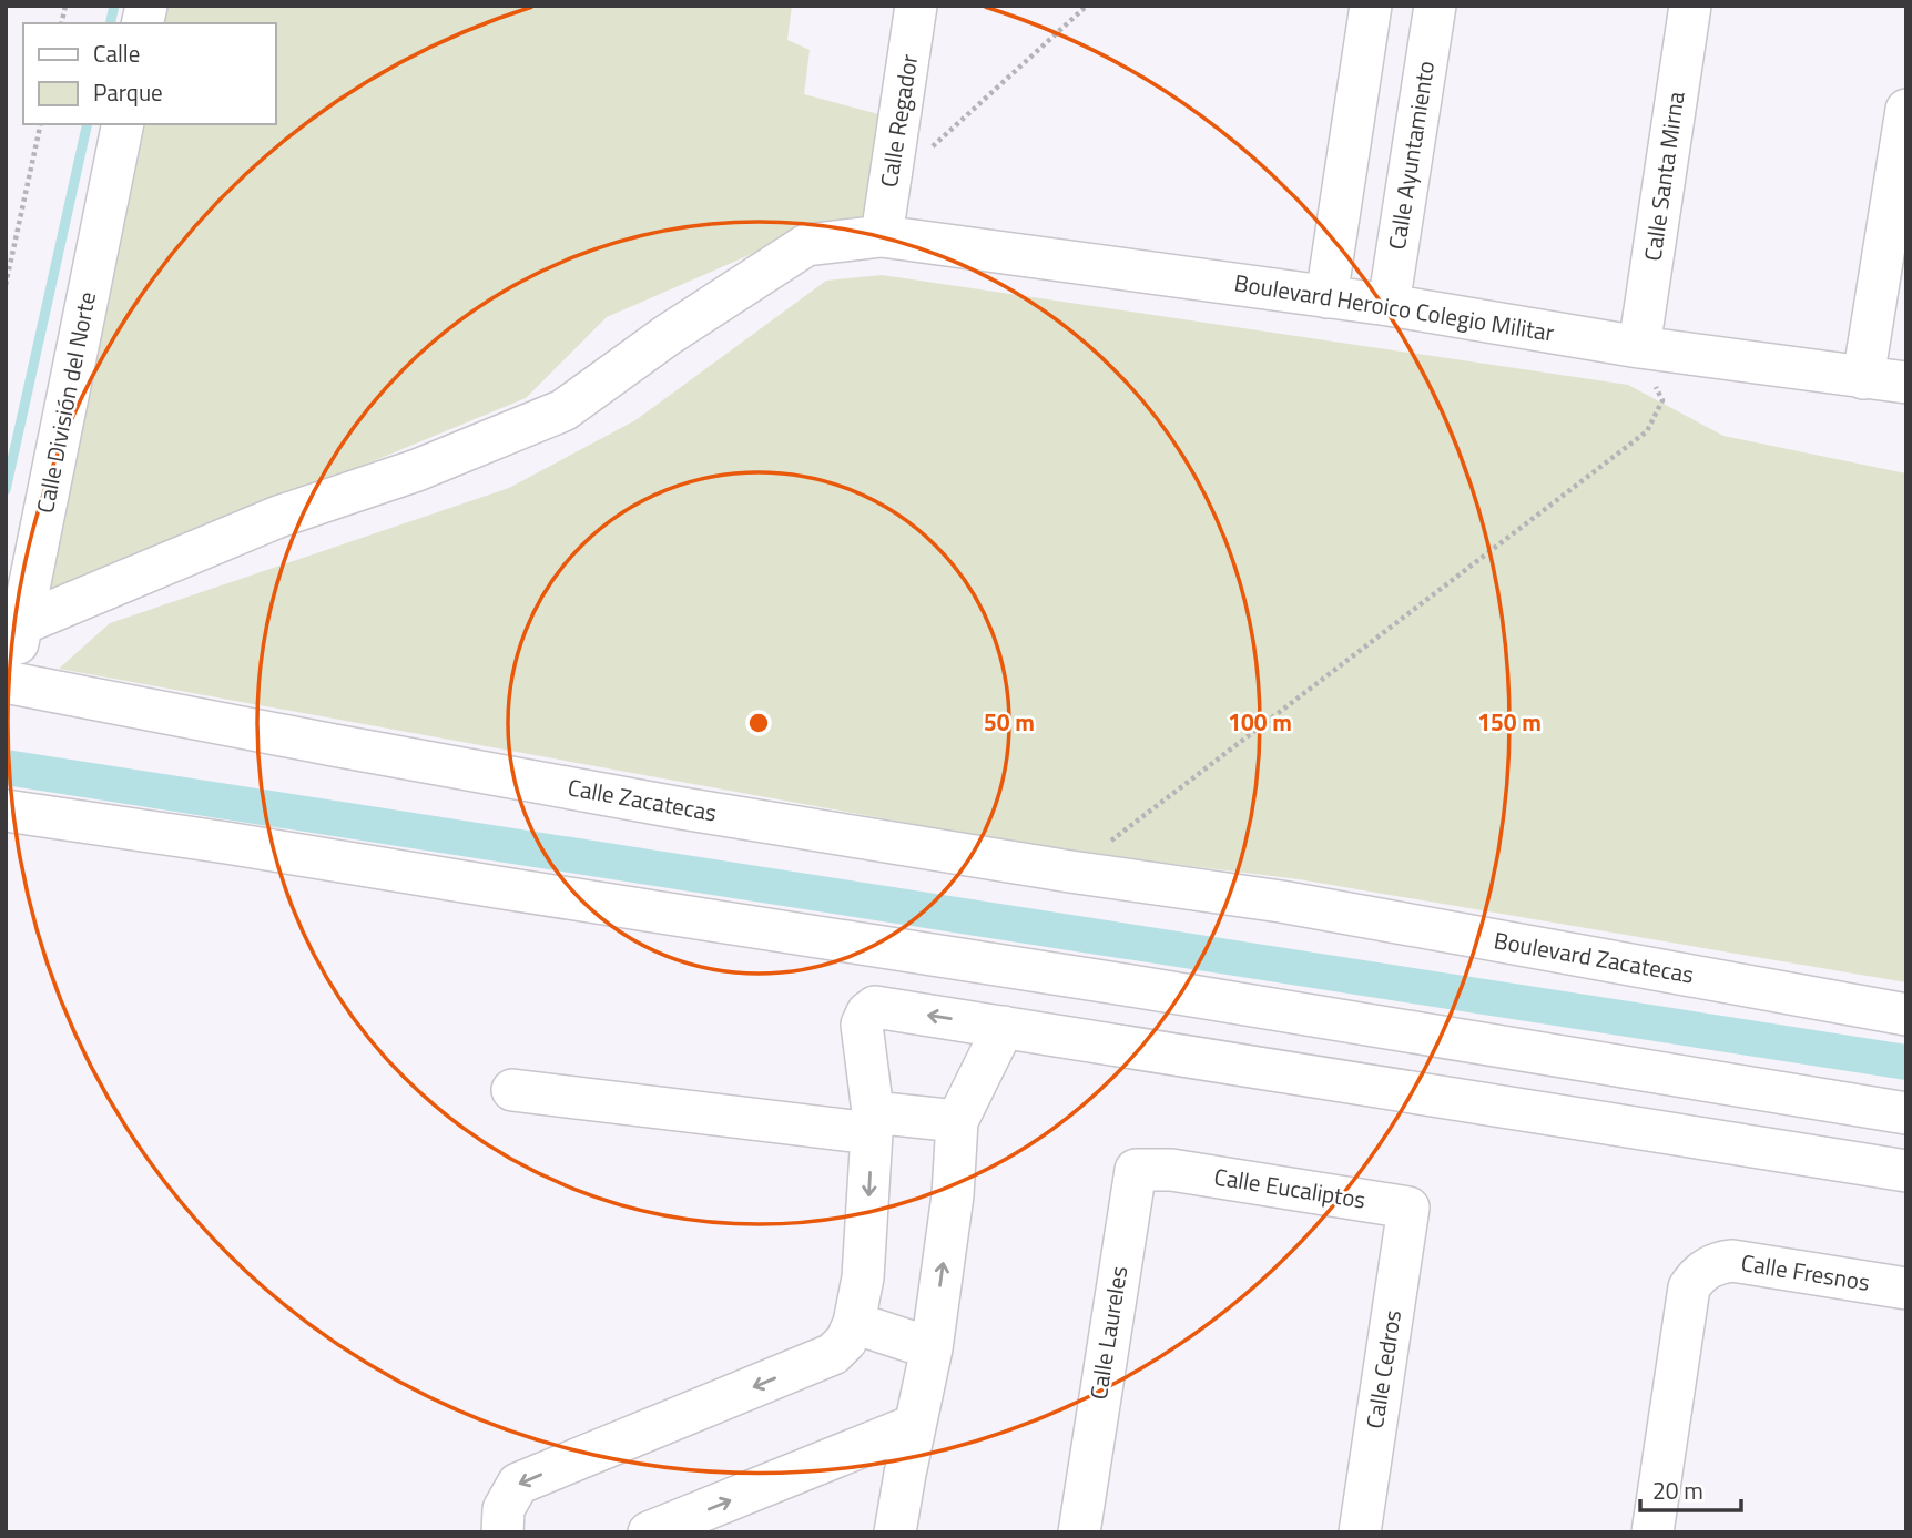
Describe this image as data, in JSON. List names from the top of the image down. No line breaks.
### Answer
{"streets":{"street":["Calle Regador","Calle Ayuntamiento","Calle Santa Mirna","Boulevard Heroico Colegio Militar","Calle División del Norte","Calle Zacatecas","Boulevard Zacatecas","Calle Eucaliptos","Calle Fresnos","Calle Laureles","Calle Cedros"]},"crossings":[["Calle Regador","Boulevard Heroico Colegio Militar"],["Calle Ayuntamiento","Boulevard Heroico Colegio Militar"],["Calle Santa Mirna","Boulevard Heroico Colegio Militar"],["Boulevard Heroico Colegio Militar","Calle División del Norte"],["Calle División del Norte","Calle Zacatecas"],["Calle Zacatecas","Boulevard Zacatecas"],["Calle Eucaliptos","Calle Laureles"],["Calle Eucaliptos","Calle Cedros"]],"legend":["Calle","Parque"],"scale_bar":"20 m","rings":["50 m","100 m","150 m"]}
